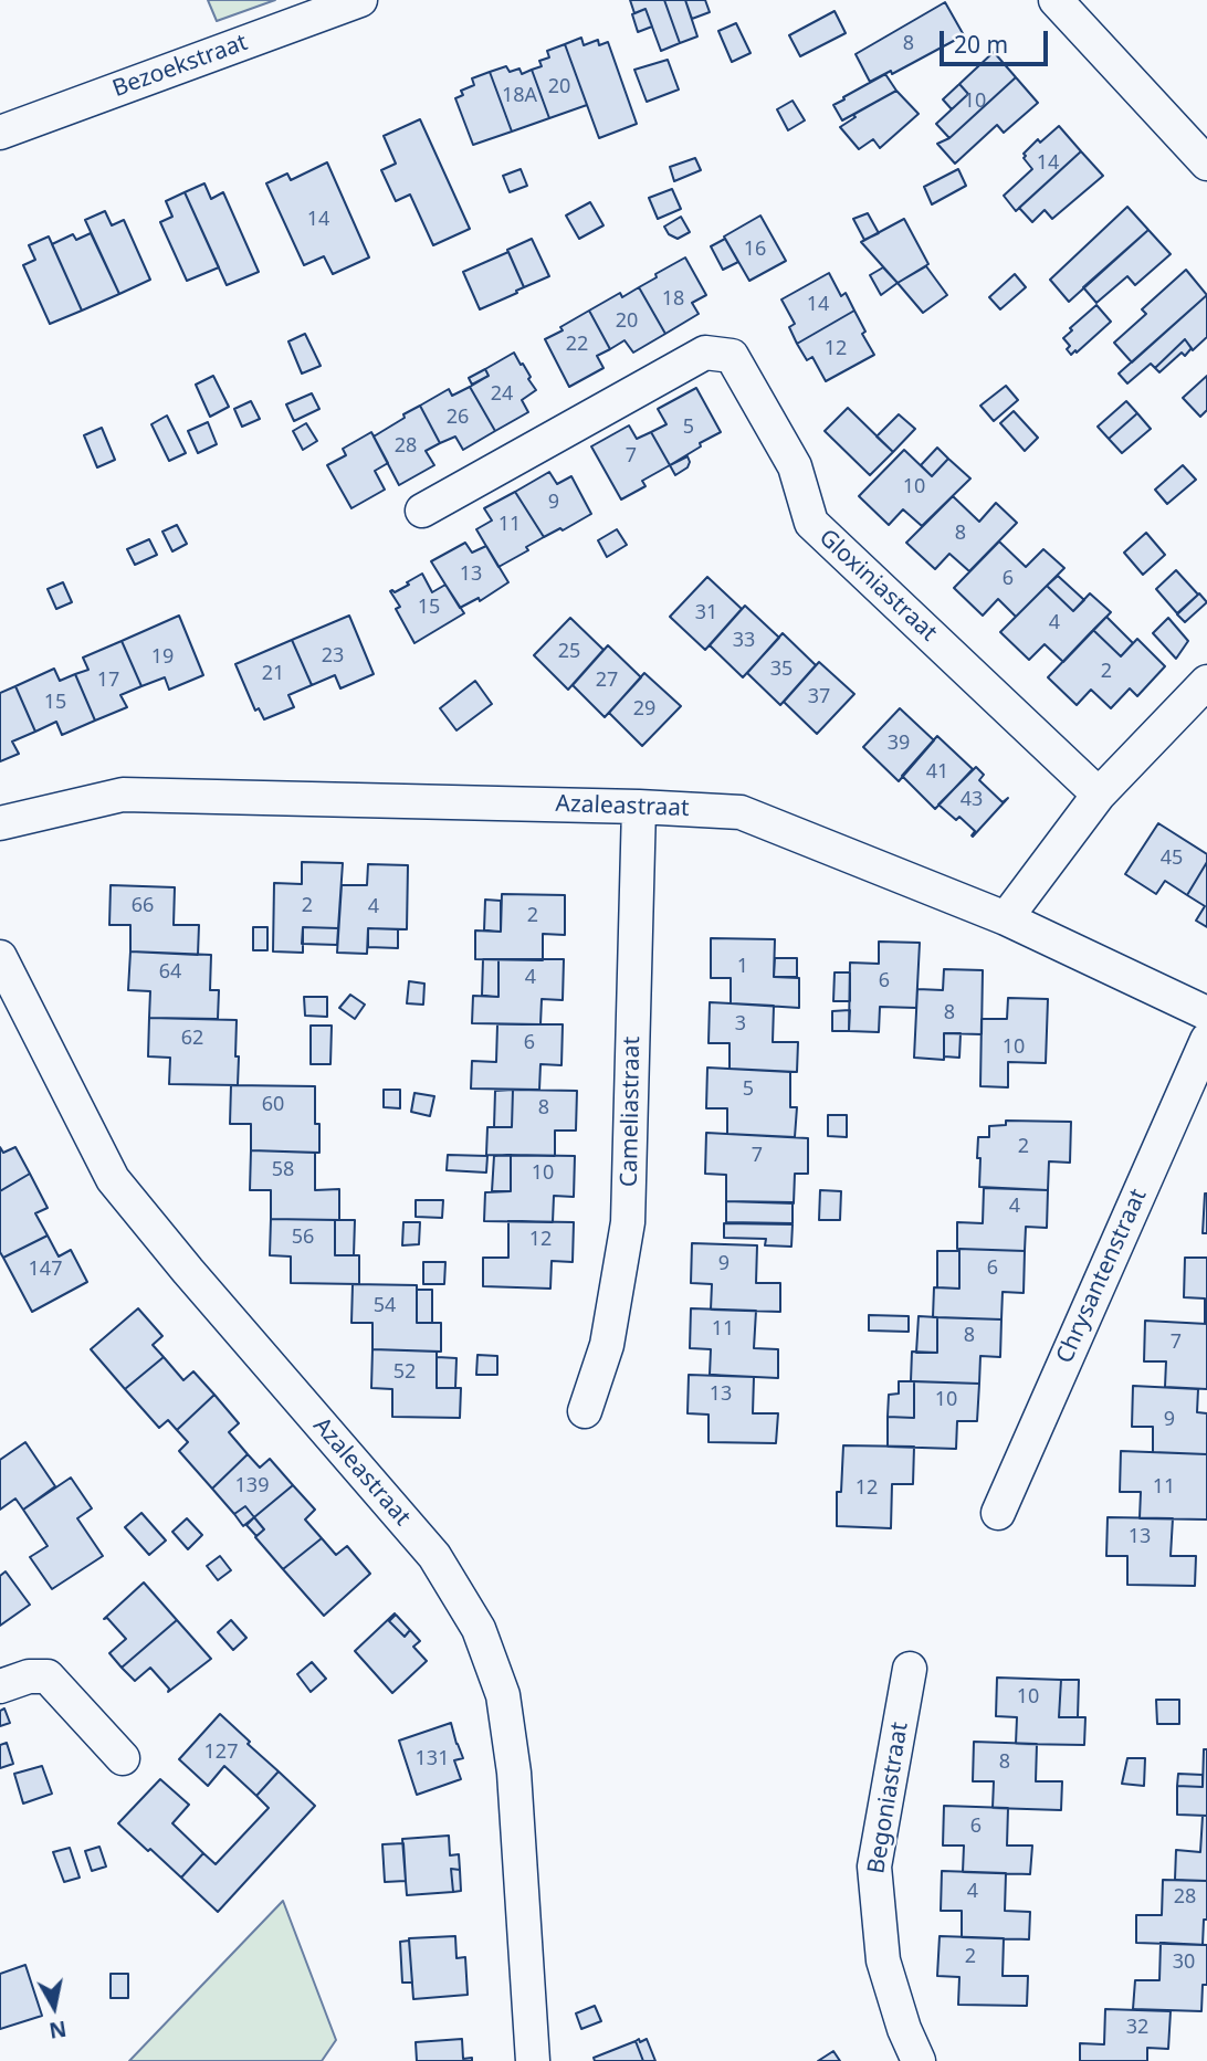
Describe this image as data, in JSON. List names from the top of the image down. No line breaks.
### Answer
{"streets":{"street":["Bezoekstraat","Gloxiniastraat","Azaleastraat","Cameliastraat","Chrysantenstraat","Begoniastraat"]},"crossings":[["Azaleastraat","Cameliastraat"]],"house_numbers":["8","20","18A","10","14","14","16","18","14","20","22","12","24","26","5","28","7","10","9","11","8","13","6","15","31","4","33","25","23","19","35","2","21","17","27","37","15","29","39","41","43","45","66","2","4","2","1","64","4","6","8","3","62","6","10","5","60","8","2","7","58","10","4","56","12","9","6","147","54","11","8","7","52","13","10","9","139","11","12","13","10","127","131","8","6","4","28","2","30","32"],"scale_bar":"20 m","north":"bottom"}
